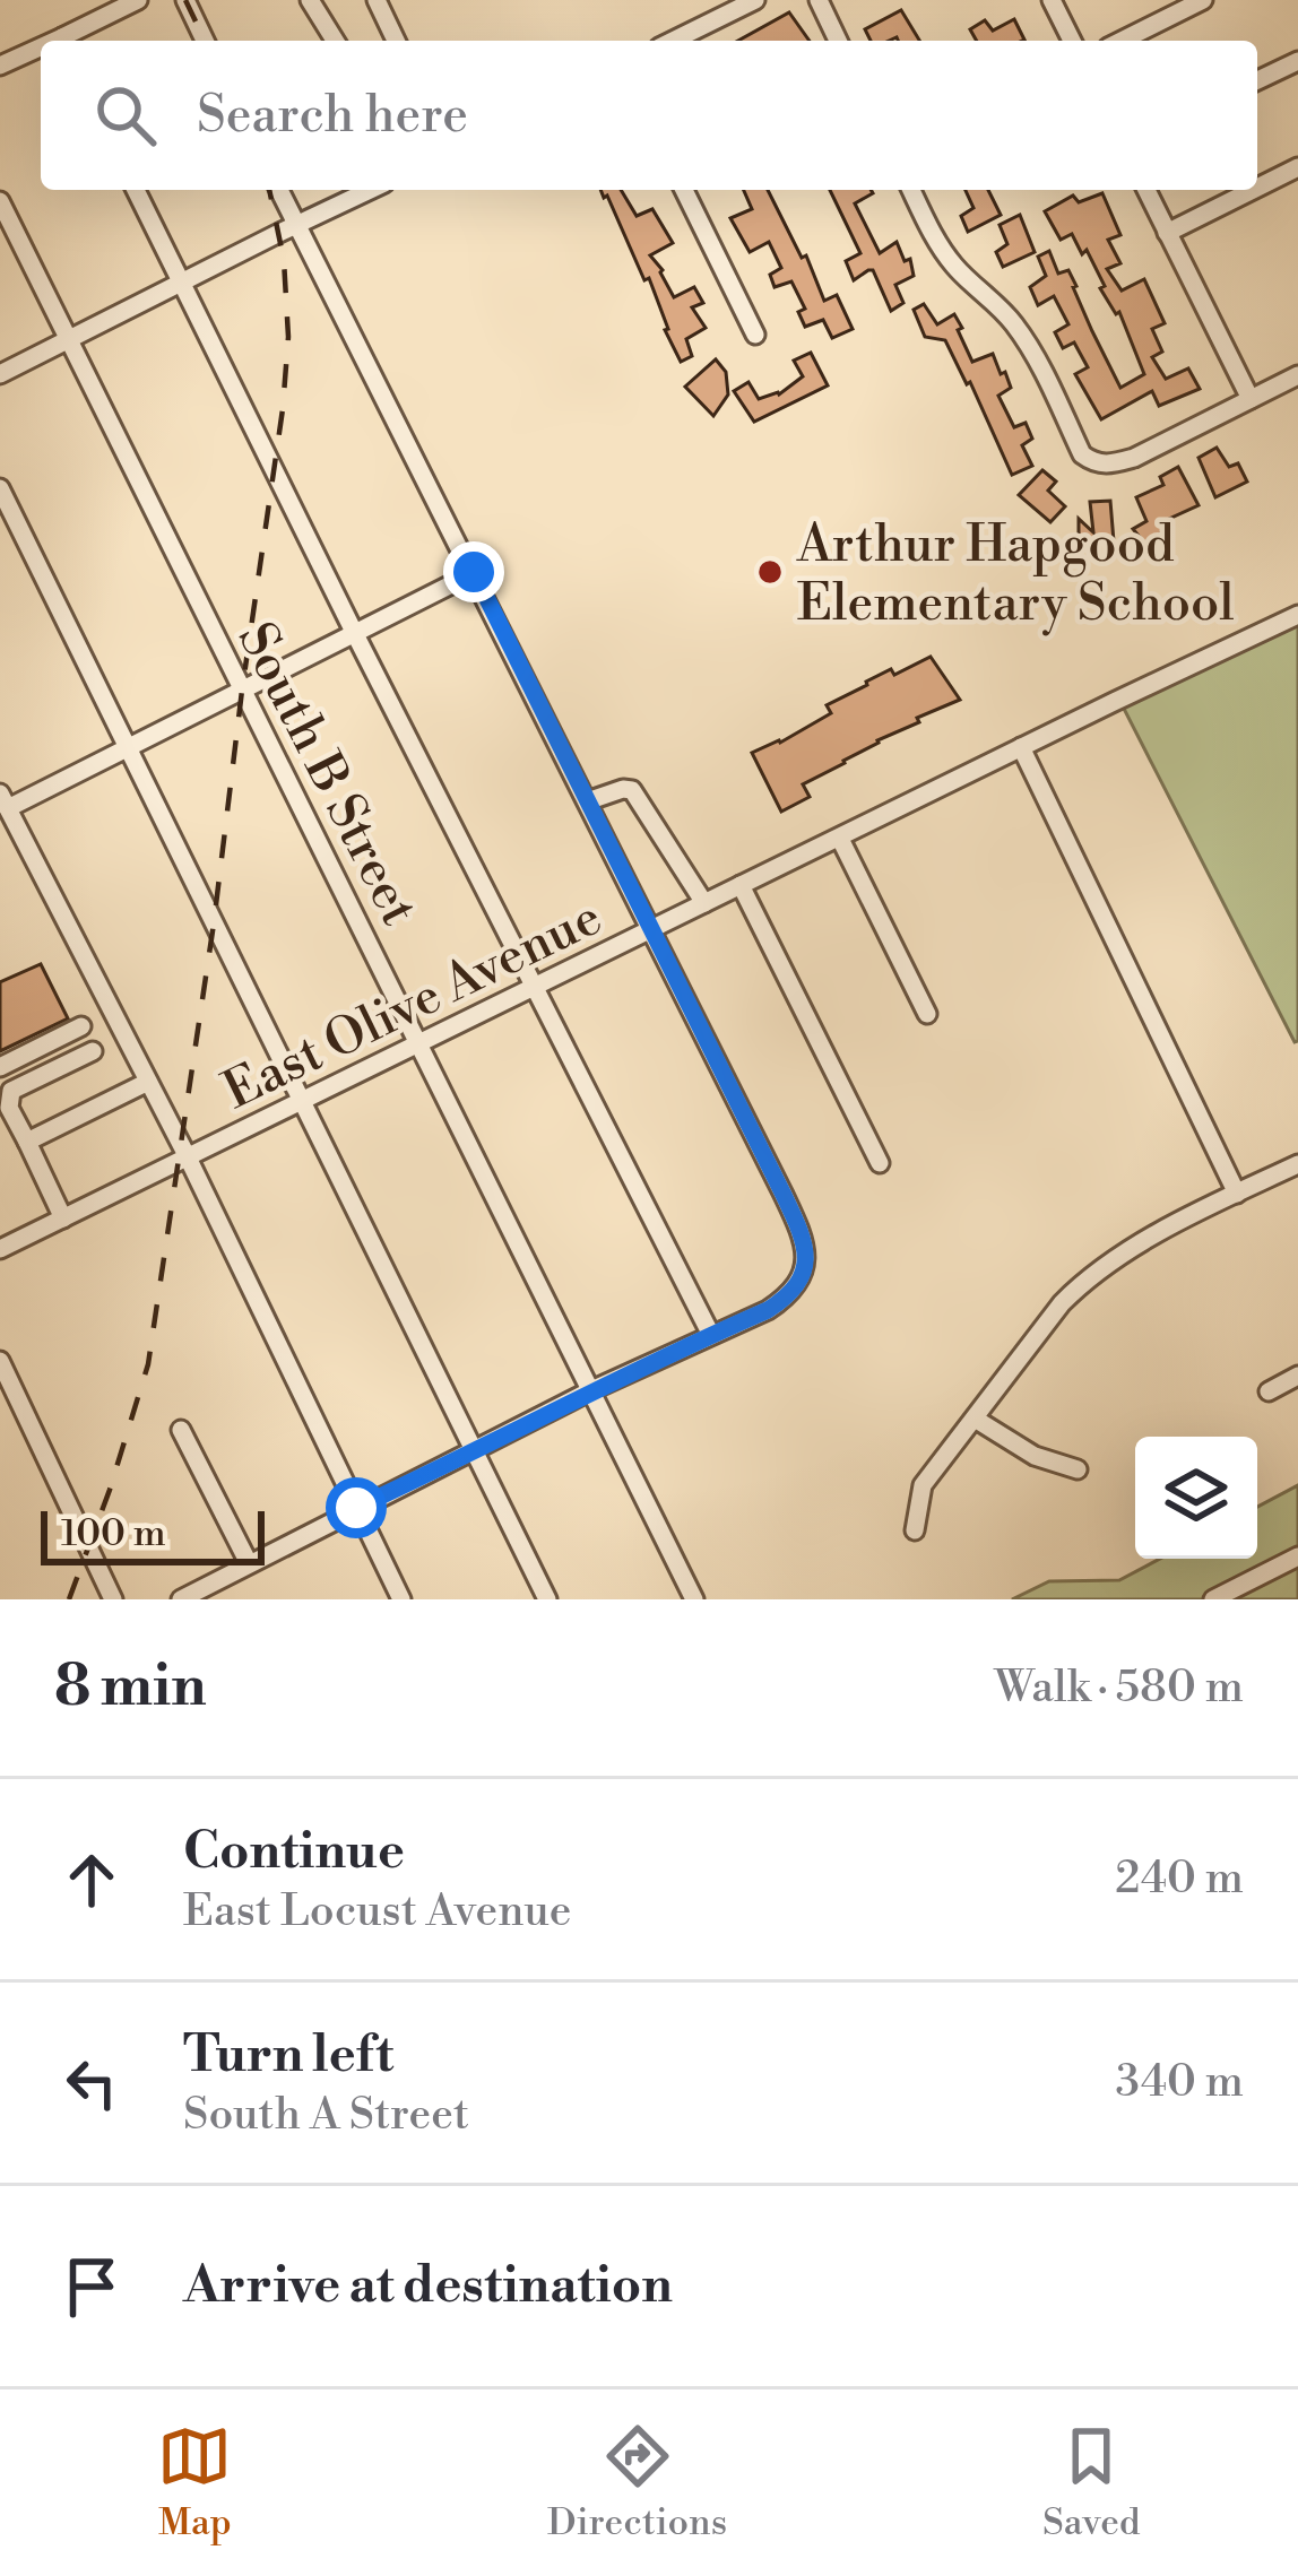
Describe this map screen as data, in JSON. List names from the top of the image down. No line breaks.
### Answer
{"streets":{"street":["South B Street","East Olive Avenue"]},"crossings":[["South B Street","East Olive Avenue"]],"places":["Arthur Hapgood Elementary School"],"scale_bar":"100 m","page":{"search":"Search here","scale":"100 m","heading":["8 min","Walk · 580 m"],"list":[["Continue","East Locust Avenue","240 m"],["Turn left","South A Street","340 m"],"Arrive at destination"],"nav":["Map","Directions","Saved"]}}
